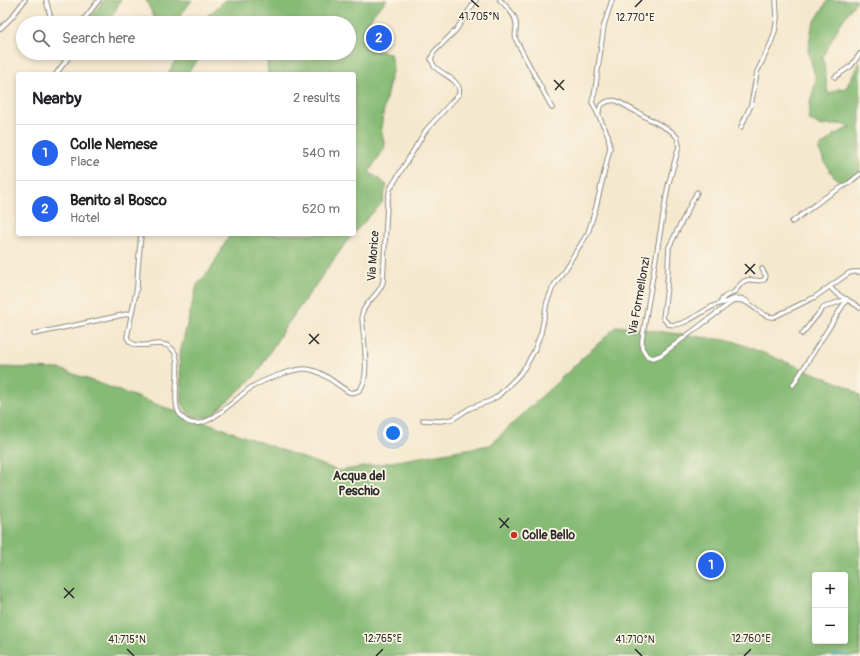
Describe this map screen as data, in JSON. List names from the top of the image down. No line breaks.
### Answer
{"streets":{"street":["Via Morice","Via Formellonzi"]},"districts":["Acqua del Peschio"],"places":["Colle Bello"],"page":{"search":"Search here","pins":["2","1"],"heading":["Nearby","2 results"],"list":[{"mark":"1","name":"Colle Nemese","note":"Place","value":"540 m"},{"mark":"2","name":"Benito al Bosco","note":"Hotel","value":"620 m"}],"map_buttons":["+","−"]},"coordinates":["41.705°N","12.770°E","12.765°E","12.760°E","41.715°N","41.710°N"]}
